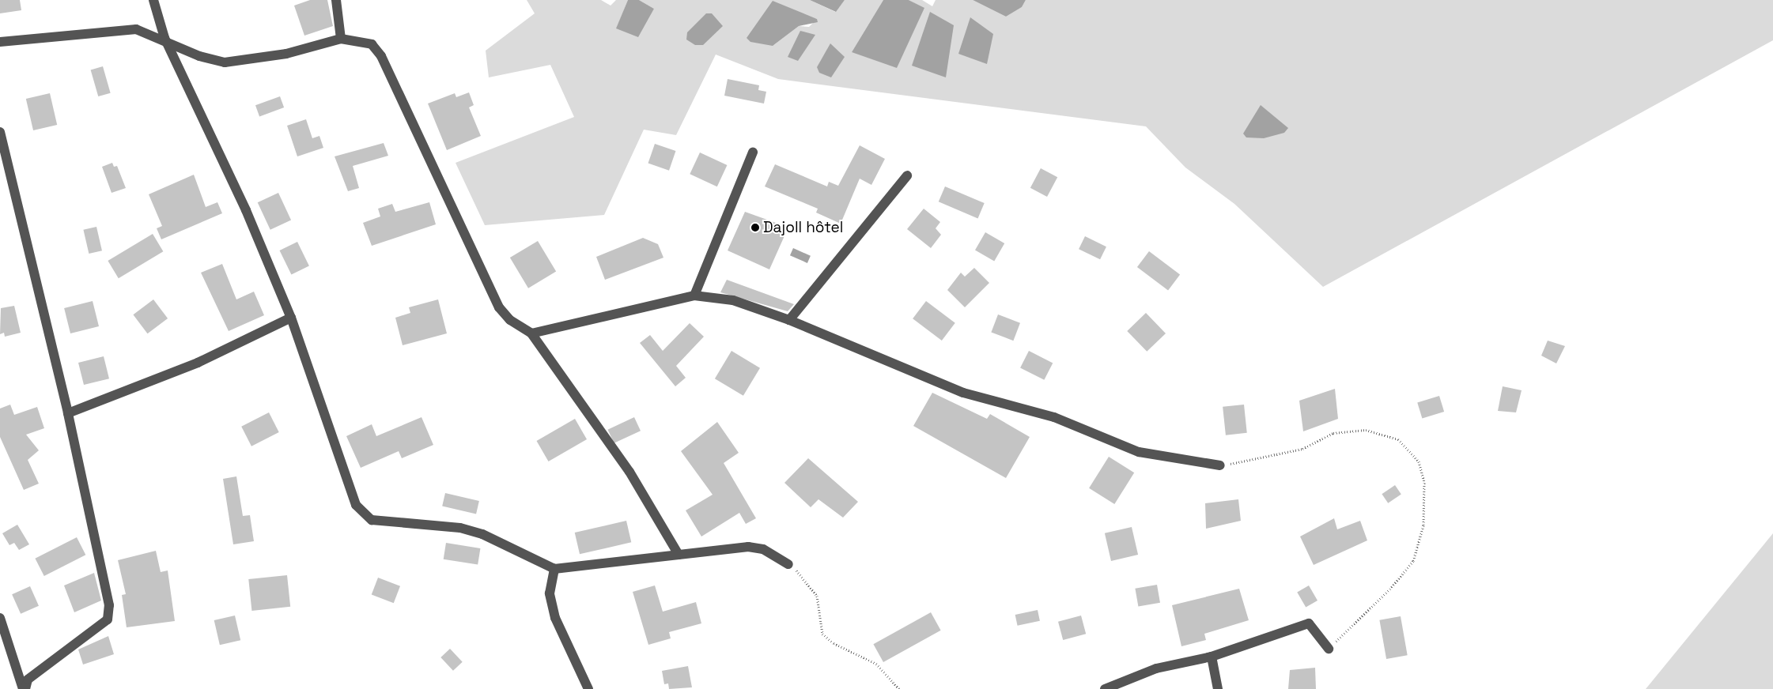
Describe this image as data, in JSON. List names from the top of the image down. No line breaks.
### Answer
{"places":["Dajoll hôtel"]}
